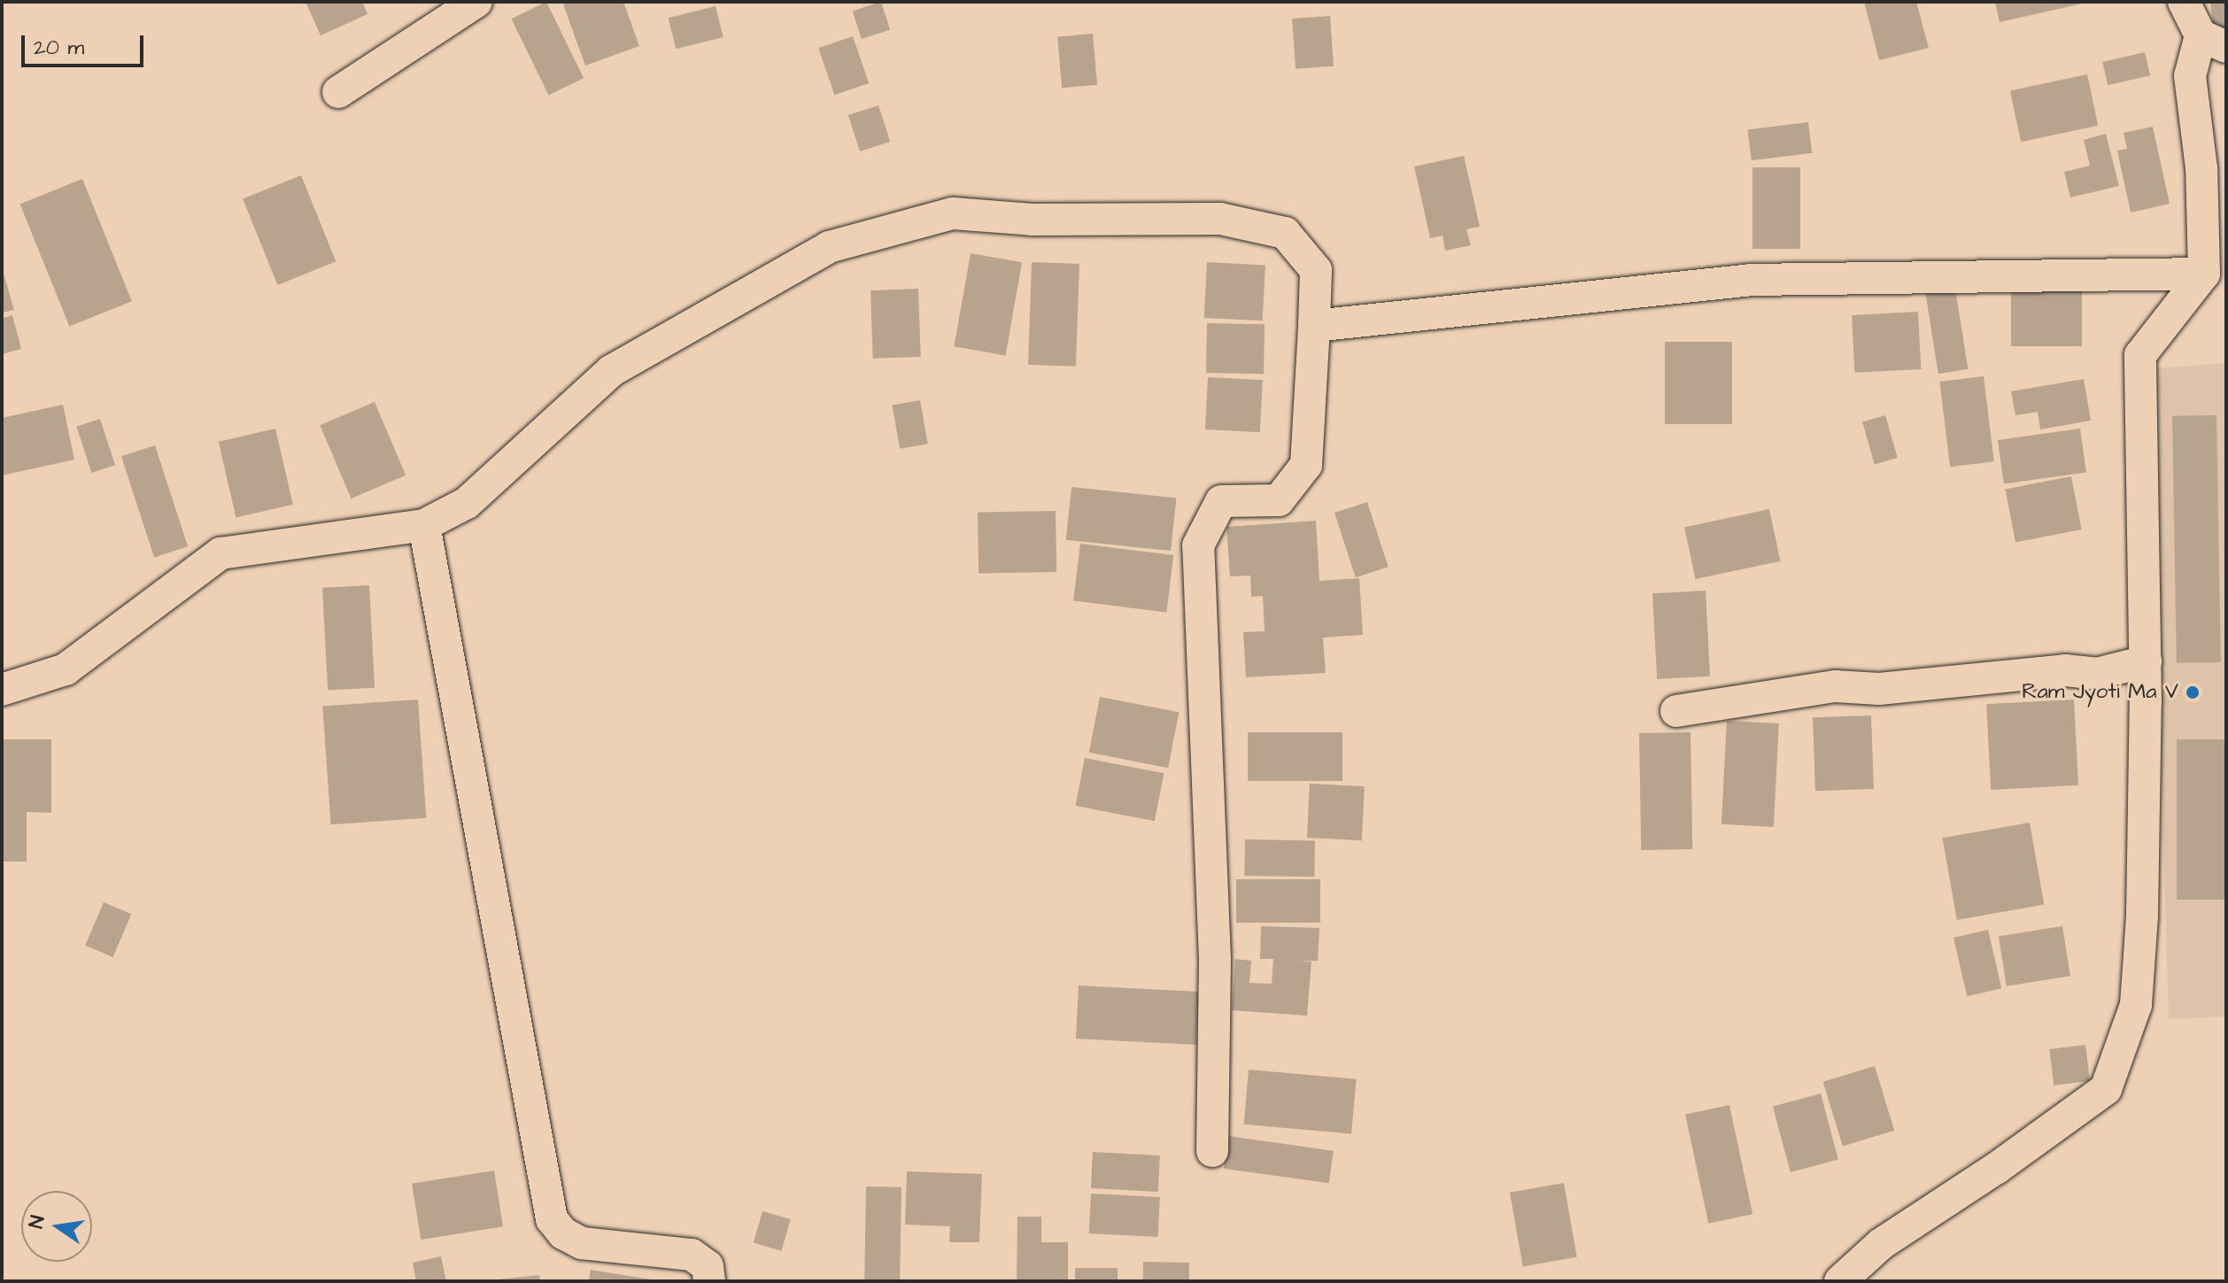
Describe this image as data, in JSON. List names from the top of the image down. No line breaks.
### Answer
{"places":["Ram Jyoti Ma V"],"scale_bar":"20 m","north":"left"}
